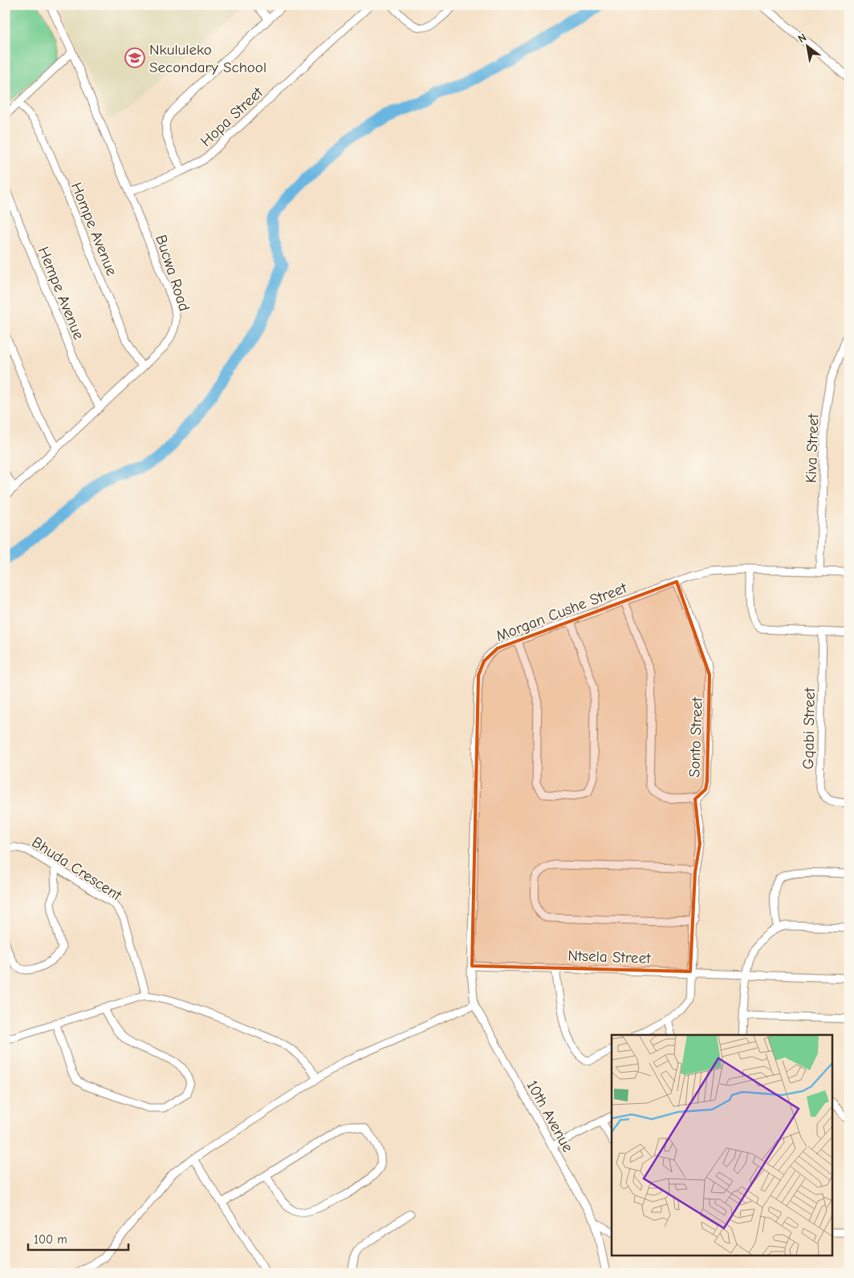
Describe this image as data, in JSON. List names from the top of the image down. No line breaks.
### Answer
{"streets":{"street":["Hopa Street","Hompe Avenue","Bucwa Road","Hempe Avenue","Kiva Street","Morgan Cushe Street","Gqabi Street","Sonto Street","Bhuda Crescent","Ntsela Street","10th Avenue"]},"crossings":[["Hopa Street","Bucwa Road"],["Hompe Avenue","Bucwa Road"],["Bucwa Road","Hempe Avenue"],["Kiva Street","Morgan Cushe Street"],["Morgan Cushe Street","Sonto Street"],["Morgan Cushe Street","Ntsela Street"],["Morgan Cushe Street","10th Avenue"]],"places":{"school or university":["Nkululeko Secondary School"]},"scale_bar":"100 m","north":"top left"}
